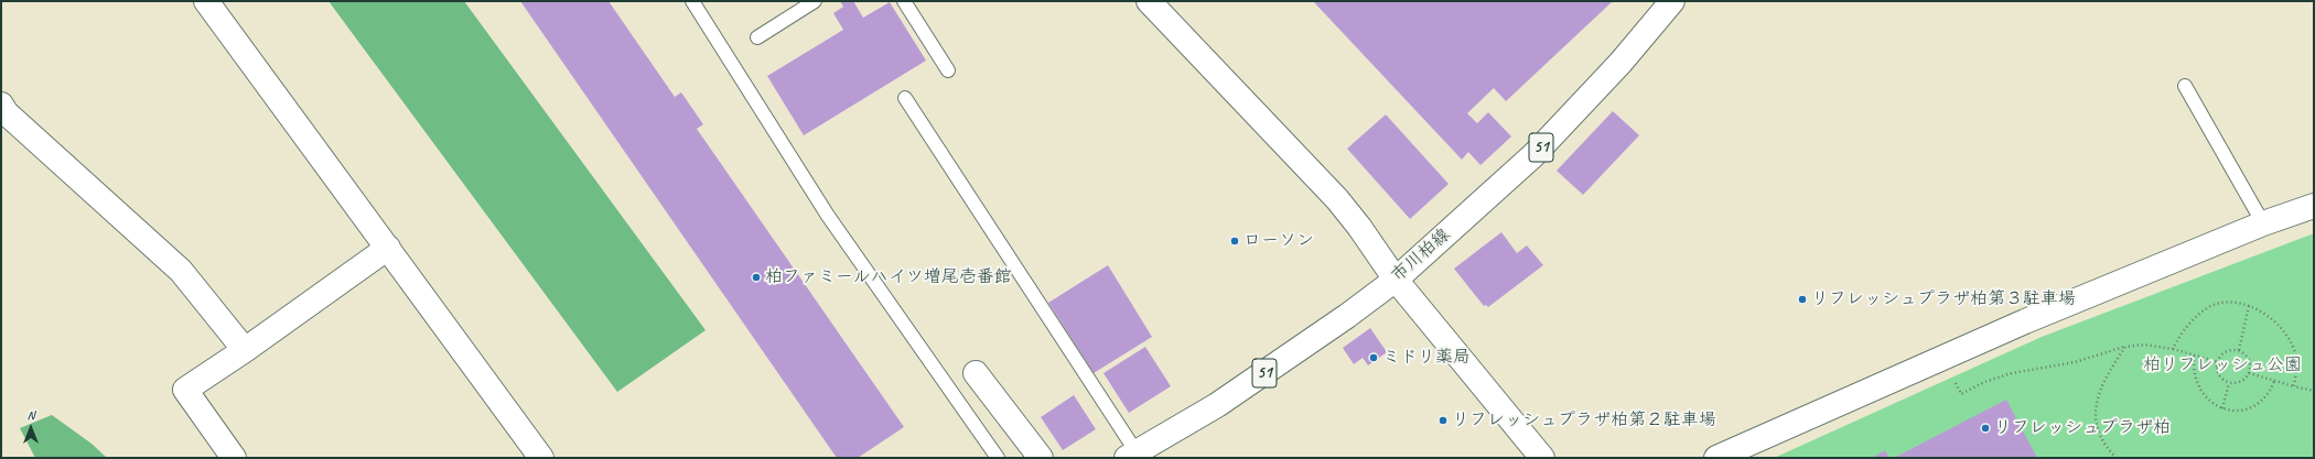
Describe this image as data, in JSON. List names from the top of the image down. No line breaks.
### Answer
{"streets":{"street":["51","市川柏線"]},"parks":["柏リフレッシュ公園"],"places":["ローソン","柏ファミールハイツ増尾壱番館","リフレッシュプラザ柏第３駐車場","ミドリ薬局","リフレッシュプラザ柏第２駐車場","リフレッシュプラザ柏"],"north":"top"}
